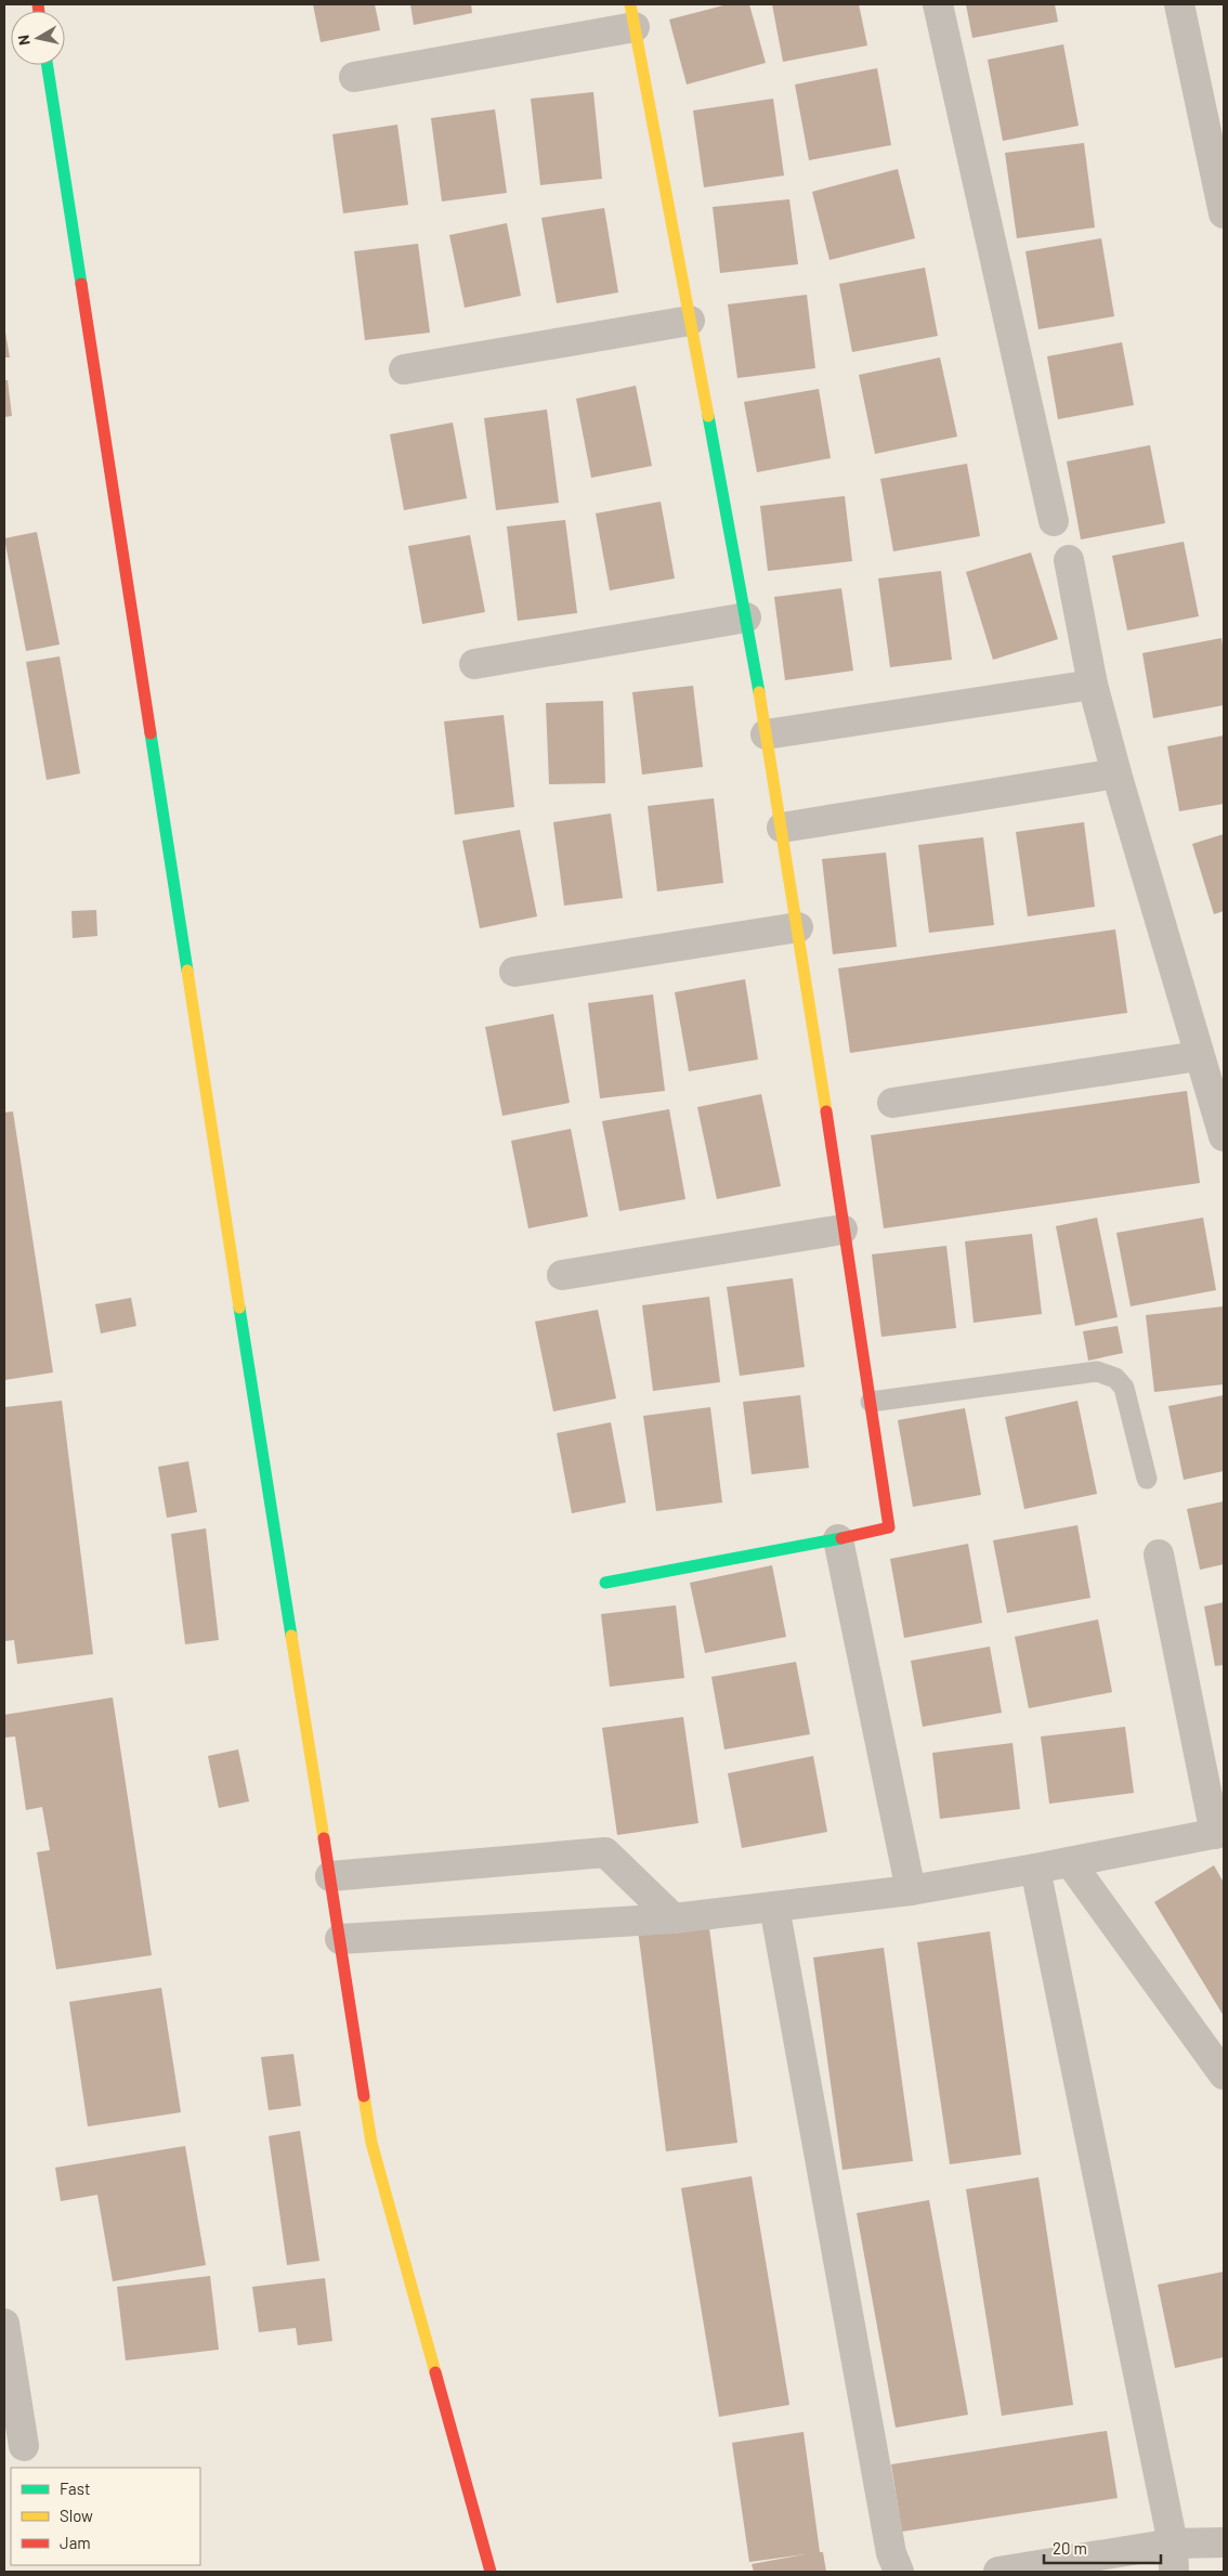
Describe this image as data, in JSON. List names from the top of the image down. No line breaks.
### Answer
{"legend":["Fast","Slow","Jam"],"scale_bar":"20 m","north":"left"}
